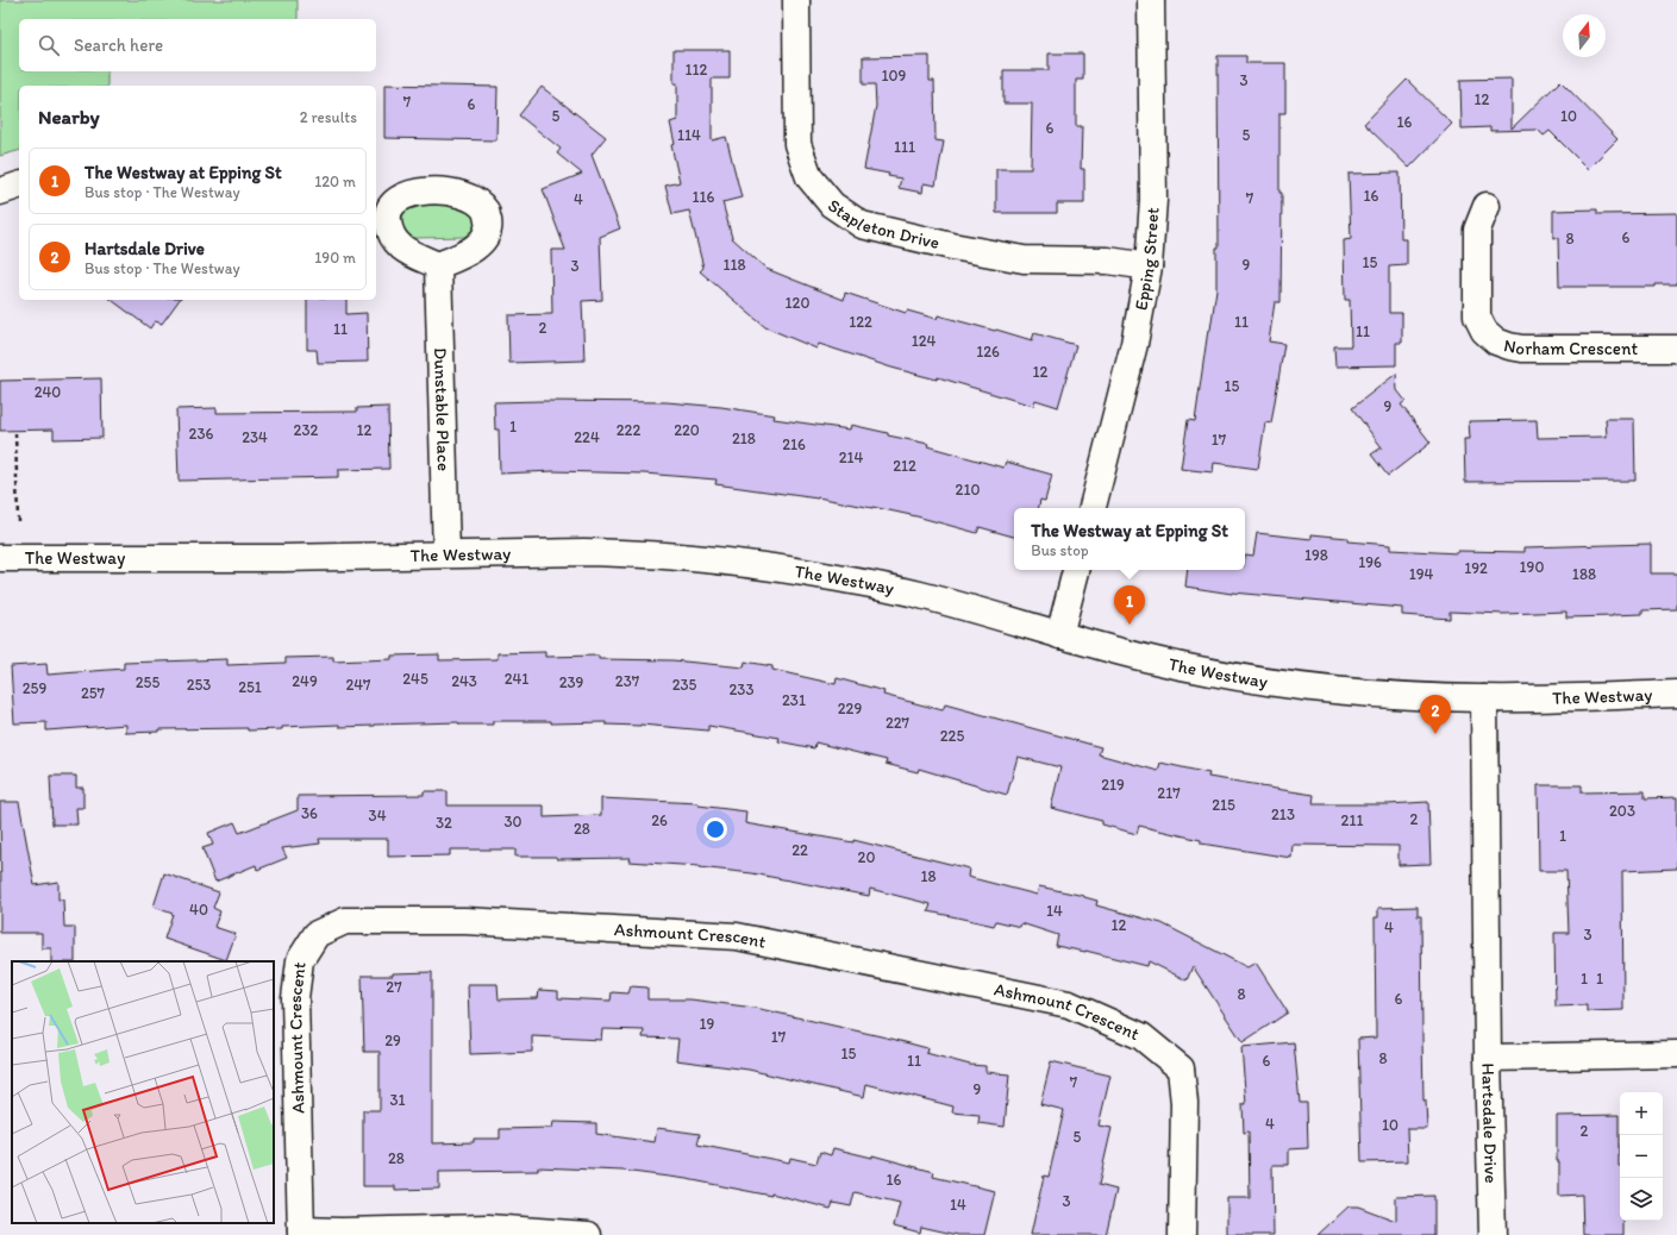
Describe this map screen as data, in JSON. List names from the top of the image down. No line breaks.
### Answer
{"streets":{"street":["Stapleton Drive","Epping Street","Norham Crescent","Dunstable Place","The Westway","Ashmount Crescent","Hartsdale Drive"]},"crossings":[["Stapleton Drive","Epping Street"],["Dunstable Place","The Westway"],["The Westway","Hartsdale Drive"]],"house_numbers":["112","109","3","12","7","6","5","10","16","6","114","5","111","16","116","7","4","6","8","15","118","9","3","120","122","11","2","11","11","124","126","12","15","240","9","1","232","12","222","220","236","234","224","218","17","216","214","212","210","198","196","190","192","194","188","245","241","249","243","237","255","239","253","247","235","251","259","233","257","231","229","227","225","219","217","215","203","36","213","34","2","26","211","30","32","28","1","22","20","18","40","14","12","4","3","1","1","27","8","6","19","17","29","15","8","11","6","7","9","31","4","10","2","5","28","16","3","14"],"north":"top","page":{"search":"Search here","heading":["Nearby","2 results"],"list":[{"mark":"1","name":"The Westway at Epping St","note":"Bus stop · The Westway","value":"120 m"},{"mark":"2","name":"Hartsdale Drive","note":"Bus stop · The Westway","value":"190 m"}],"popup":["The Westway at Epping St","Bus stop"],"pins":["1","2"],"map_buttons":["+","−"]}}
